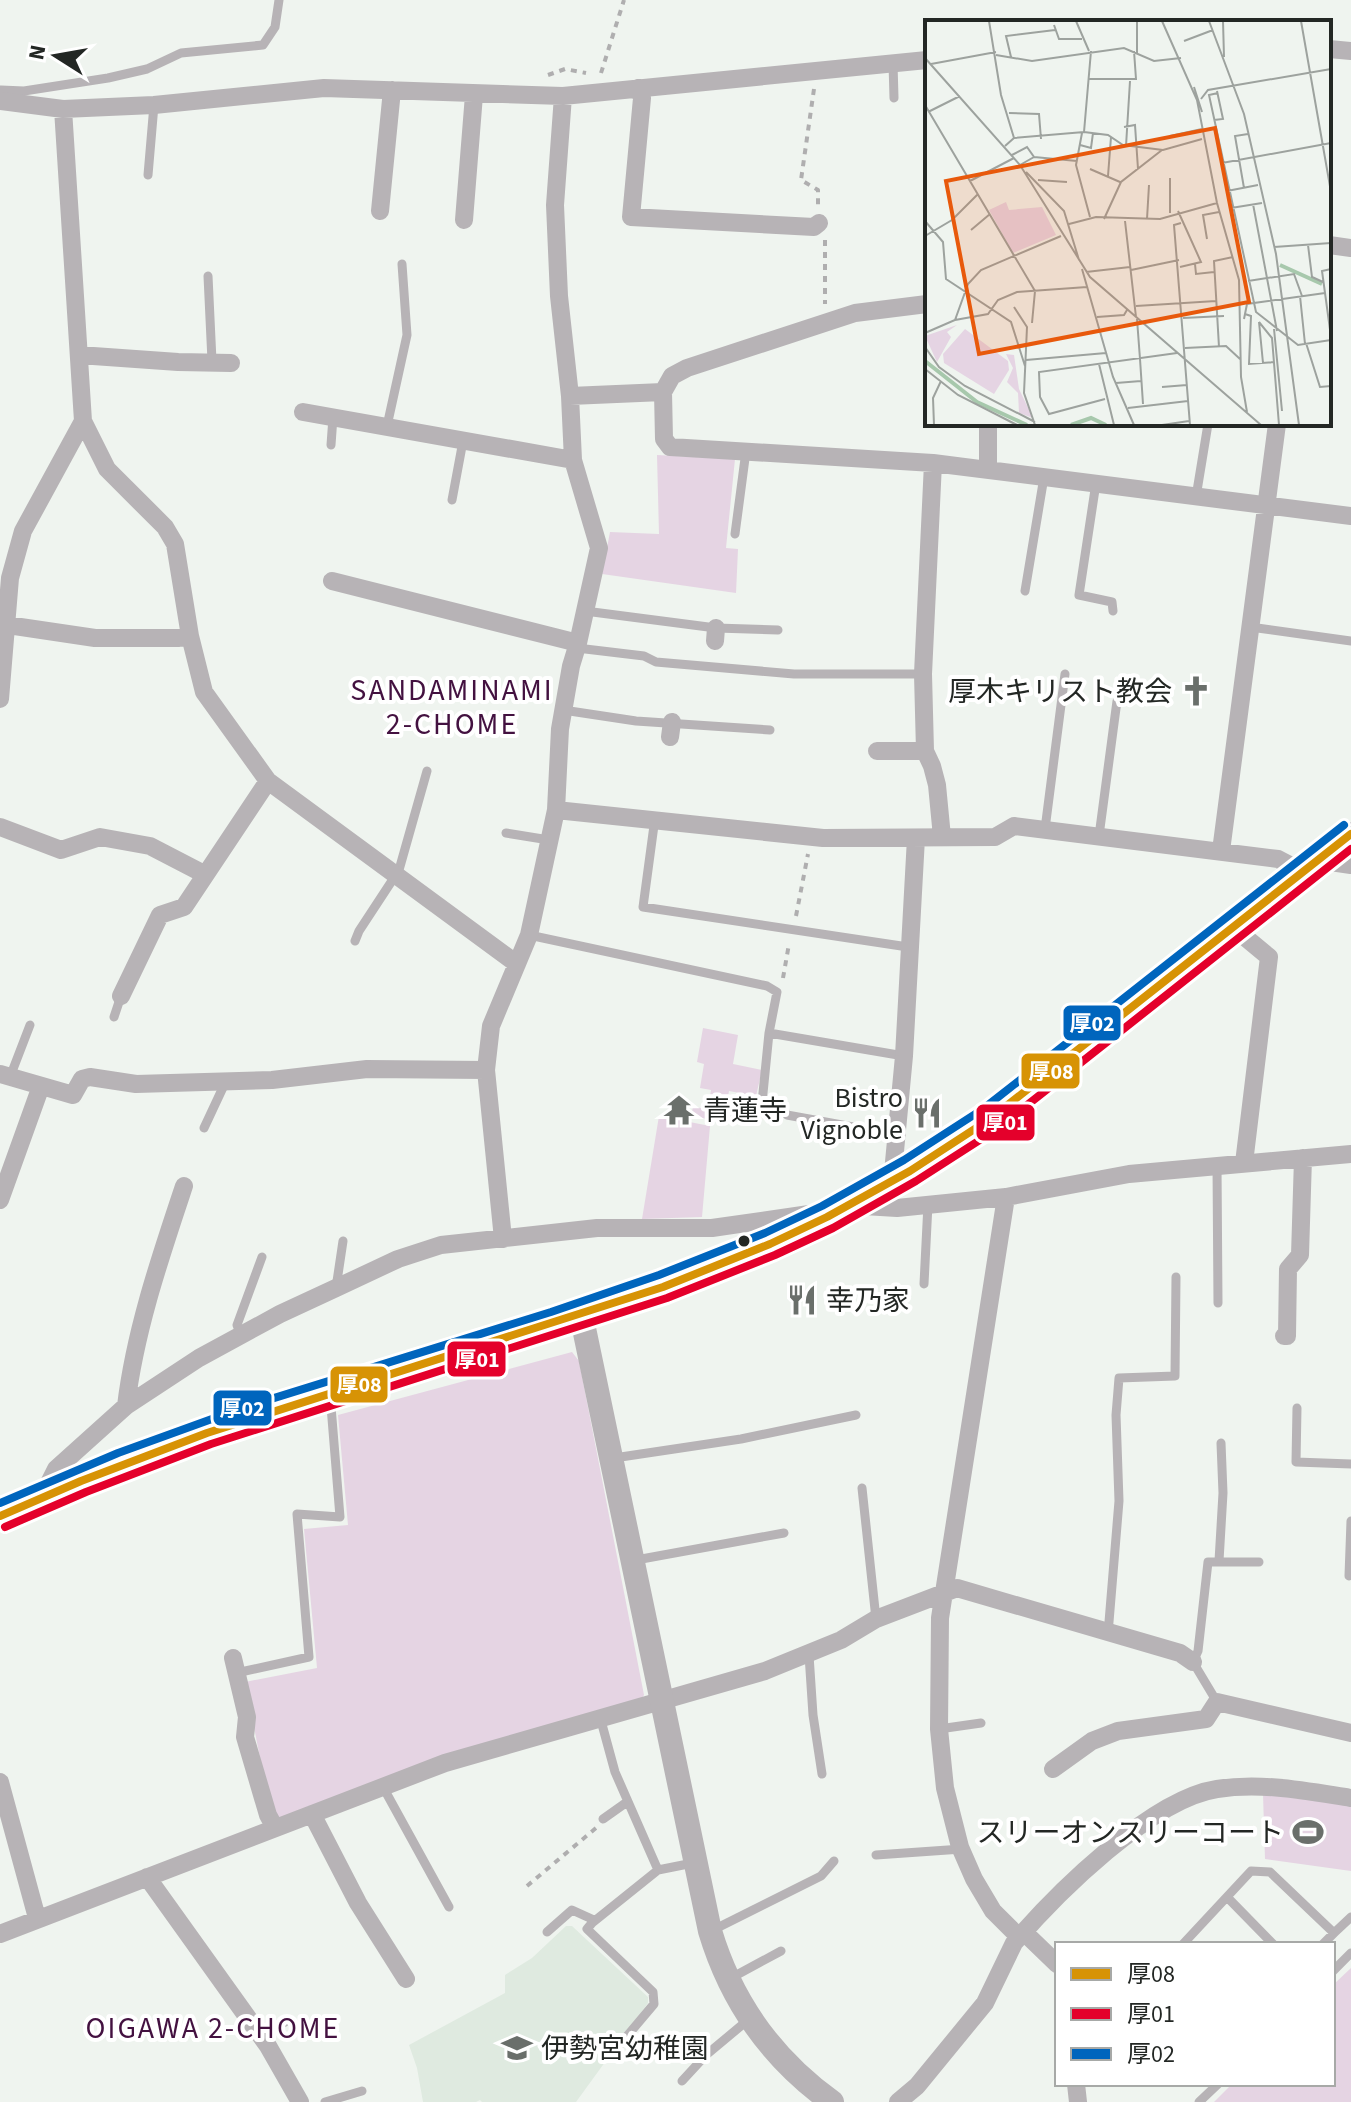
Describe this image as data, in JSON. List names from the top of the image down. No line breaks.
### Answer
{"districts":["SANDAMINAMI 2-CHOME","OIGAWA 2-CHOME"],"places":{"church":["厚木キリスト教会"],"temple":["青蓮寺"],"restaurant":["Bistro Vignoble","幸乃家"],"sports":["スリーオンスリーコート"],"school or university":["伊勢宮幼稚園"]},"lines":["transit line 厚02","transit line 厚08","transit line 厚01"],"legend":["厚08","厚01","厚02"],"north":"left"}
